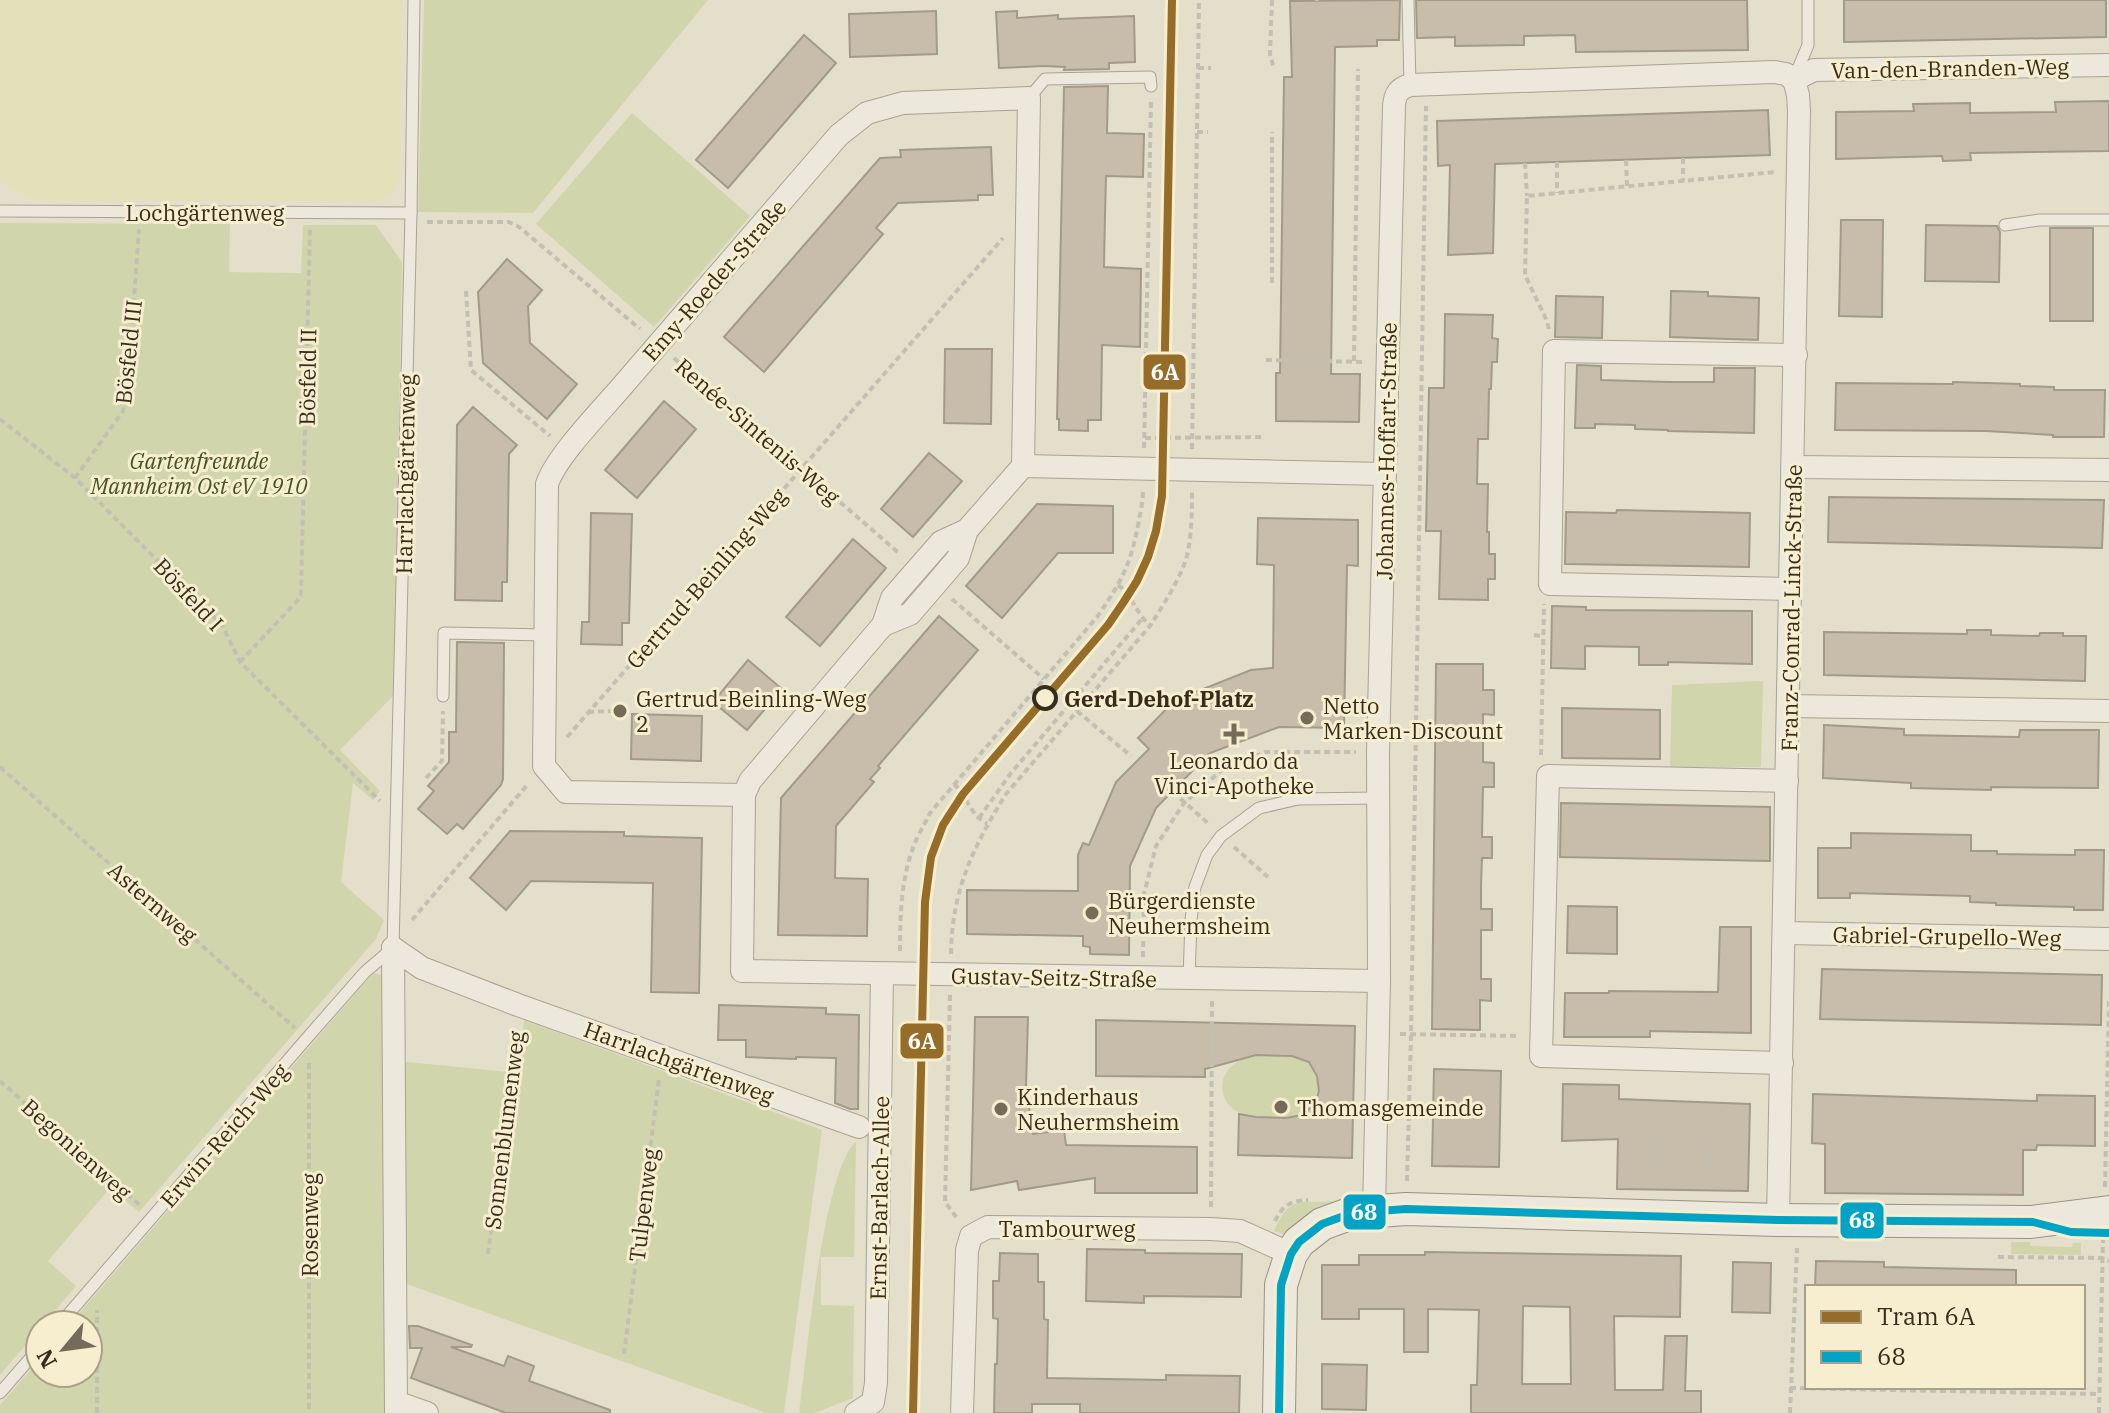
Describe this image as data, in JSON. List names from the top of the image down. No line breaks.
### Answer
{"streets":{"street":["Van-den-Branden-Weg","Emy-Roeder-Straße","Johannes-Hoffart-Straße","Harrlachgärtenweg","Franz-Conrad-Linck-Straße","Gabriel-Grupello-Weg","Gustav-Seitz-Straße","Ernst-Barlach-Allee","Tambourweg"],"lane":["Lochgärtenweg","Erwin-Reich-Weg"],"path":["Bösfeld III","Bösfeld II","Renée-Sintenis-Weg","Gertrud-Beinling-Weg","Bösfeld I","Asternweg","Sonnenblumenweg","Begonienweg","Tulpenweg","Rosenweg"]},"crossings":[["Van-den-Branden-Weg","Franz-Conrad-Linck-Straße"],["Lochgärtenweg","Bösfeld III"],["Lochgärtenweg","Bösfeld II"],["Lochgärtenweg","Renée-Sintenis-Weg"],["Lochgärtenweg","Harrlachgärtenweg"],["Emy-Roeder-Straße","Renée-Sintenis-Weg"],["Emy-Roeder-Straße","Gertrud-Beinling-Weg"],["Bösfeld III","Bösfeld I"],["Bösfeld II","Bösfeld I"],["Renée-Sintenis-Weg","Harrlachgärtenweg"],["Renée-Sintenis-Weg","Gertrud-Beinling-Weg"],["Johannes-Hoffart-Straße","Gustav-Seitz-Straße"],["Harrlachgärtenweg","Gertrud-Beinling-Weg"],["Harrlachgärtenweg","Bösfeld I"],["Harrlachgärtenweg","Sonnenblumenweg"],["Harrlachgärtenweg","Erwin-Reich-Weg"],["Harrlachgärtenweg","Ernst-Barlach-Allee"],["Harrlachgärtenweg","Tulpenweg"],["Gertrud-Beinling-Weg","Erwin-Reich-Weg"],["Franz-Conrad-Linck-Straße","Gabriel-Grupello-Weg"],["Asternweg","Erwin-Reich-Weg"],["Asternweg","Rosenweg"],["Gustav-Seitz-Straße","Ernst-Barlach-Allee"],["Erwin-Reich-Weg","Begonienweg"],["Erwin-Reich-Weg","Rosenweg"]],"parks":["Gartenfreunde Mannheim Ost eV 1910"],"places":{"other":["Gerd-Dehof-Platz","Gertrud-Beinling-Weg 2","Netto Marken-Discount","Bürgerdienste Neuhermsheim","Thomasgemeinde","Kinderhaus Neuhermsheim"],"health":["Leonardo da Vinci-Apotheke"]},"lines":["tram line 6A","transit line 68"],"legend":["Tram 6A","68"],"north":"bottom left"}
